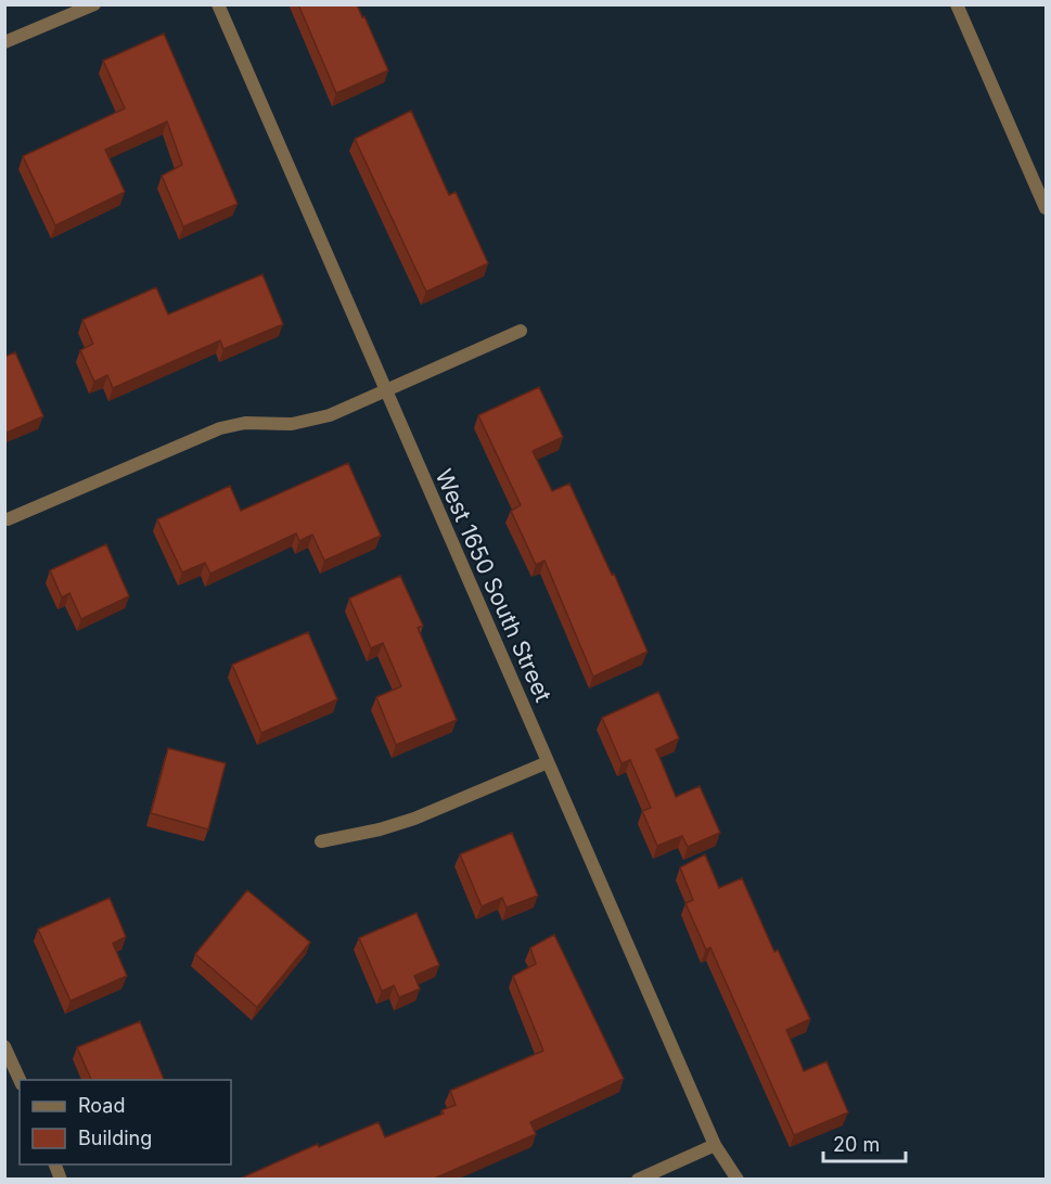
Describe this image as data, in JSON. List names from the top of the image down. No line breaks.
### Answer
{"streets":{"street":["West 1650 South Street"]},"legend":["Road","Building"],"scale_bar":"20 m"}
